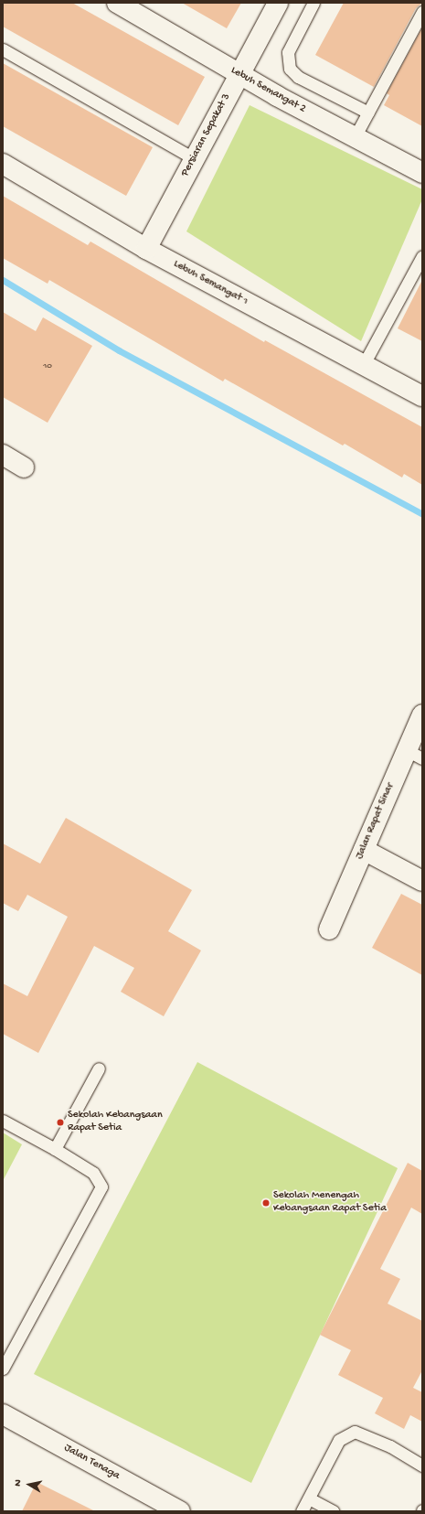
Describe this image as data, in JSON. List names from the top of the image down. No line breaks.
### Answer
{"streets":{"street":["Lebuh Semangat 2","Persiaran Sepakat 3","Lebuh Semangat 1","Jalan Rapat Sinar","Jalan Tenaga"]},"crossings":[["Lebuh Semangat 2","Persiaran Sepakat 3"],["Persiaran Sepakat 3","Lebuh Semangat 1"]],"places":["Sekolah Kebangsaan Rapat Setia","Sekolah Menengah Kebangsaan Rapat Setia"],"house_numbers":["10"],"north":"left"}
